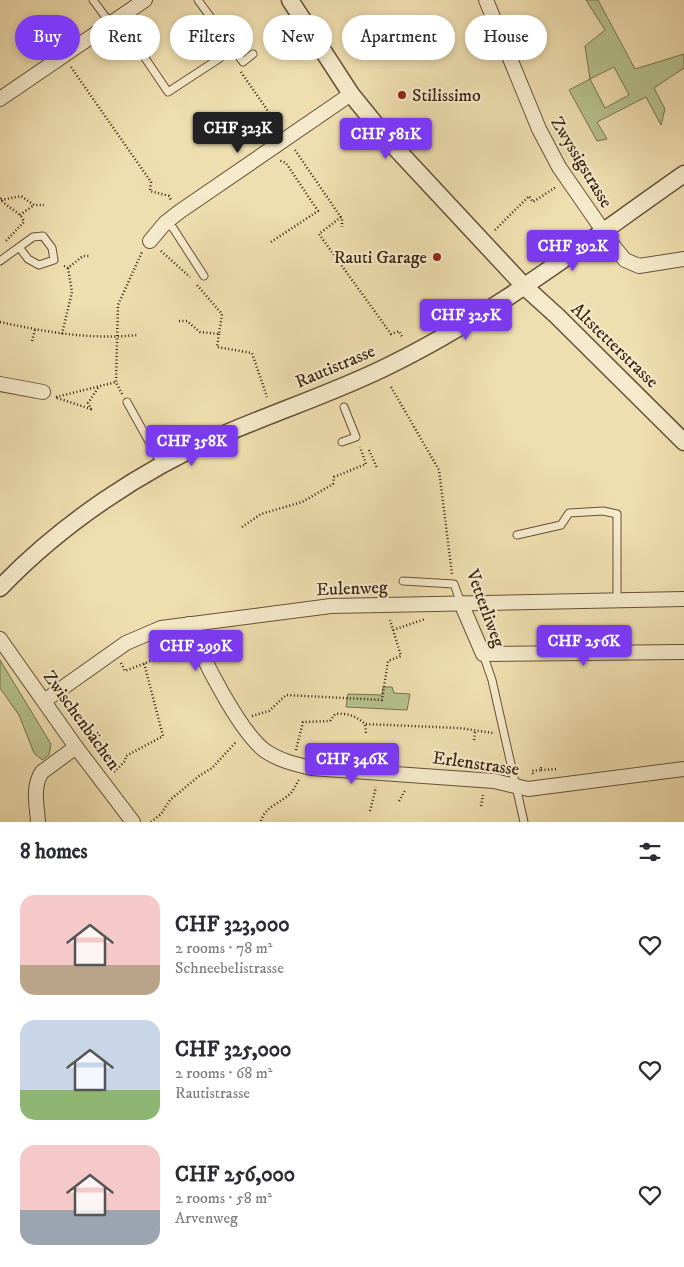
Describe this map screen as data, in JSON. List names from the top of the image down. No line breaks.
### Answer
{"streets":{"street":["Zwyssigstrasse","Altstetterstrasse","Rautistrasse","Eulenweg","Vetterliweg","Zwischenbächen","Erlenstrasse"]},"crossings":[["Zwyssigstrasse","Rautistrasse"],["Altstetterstrasse","Rautistrasse"],["Eulenweg","Vetterliweg"],["Eulenweg","Zwischenbächen"],["Eulenweg","Erlenstrasse"],["Vetterliweg","Erlenstrasse"]],"places":["Stilissimo","Rauti Garage"],"page":{"chip":["Buy","Rent","Filters","New","Apartment","House"],"price":["CHF 323K","CHF 581K","CHF 392K","CHF 325K","CHF 358K","CHF 256K","CHF 299K","CHF 346K"],"heading":"8 homes","list":[{"name":"CHF 323,000","note":"2 rooms · 78 m² · Schneebelistrasse"},{"name":"CHF 325,000","note":"2 rooms · 68 m² · Rautistrasse"},{"name":"CHF 256,000","note":"2 rooms · 58 m² · Arvenweg"}]}}
